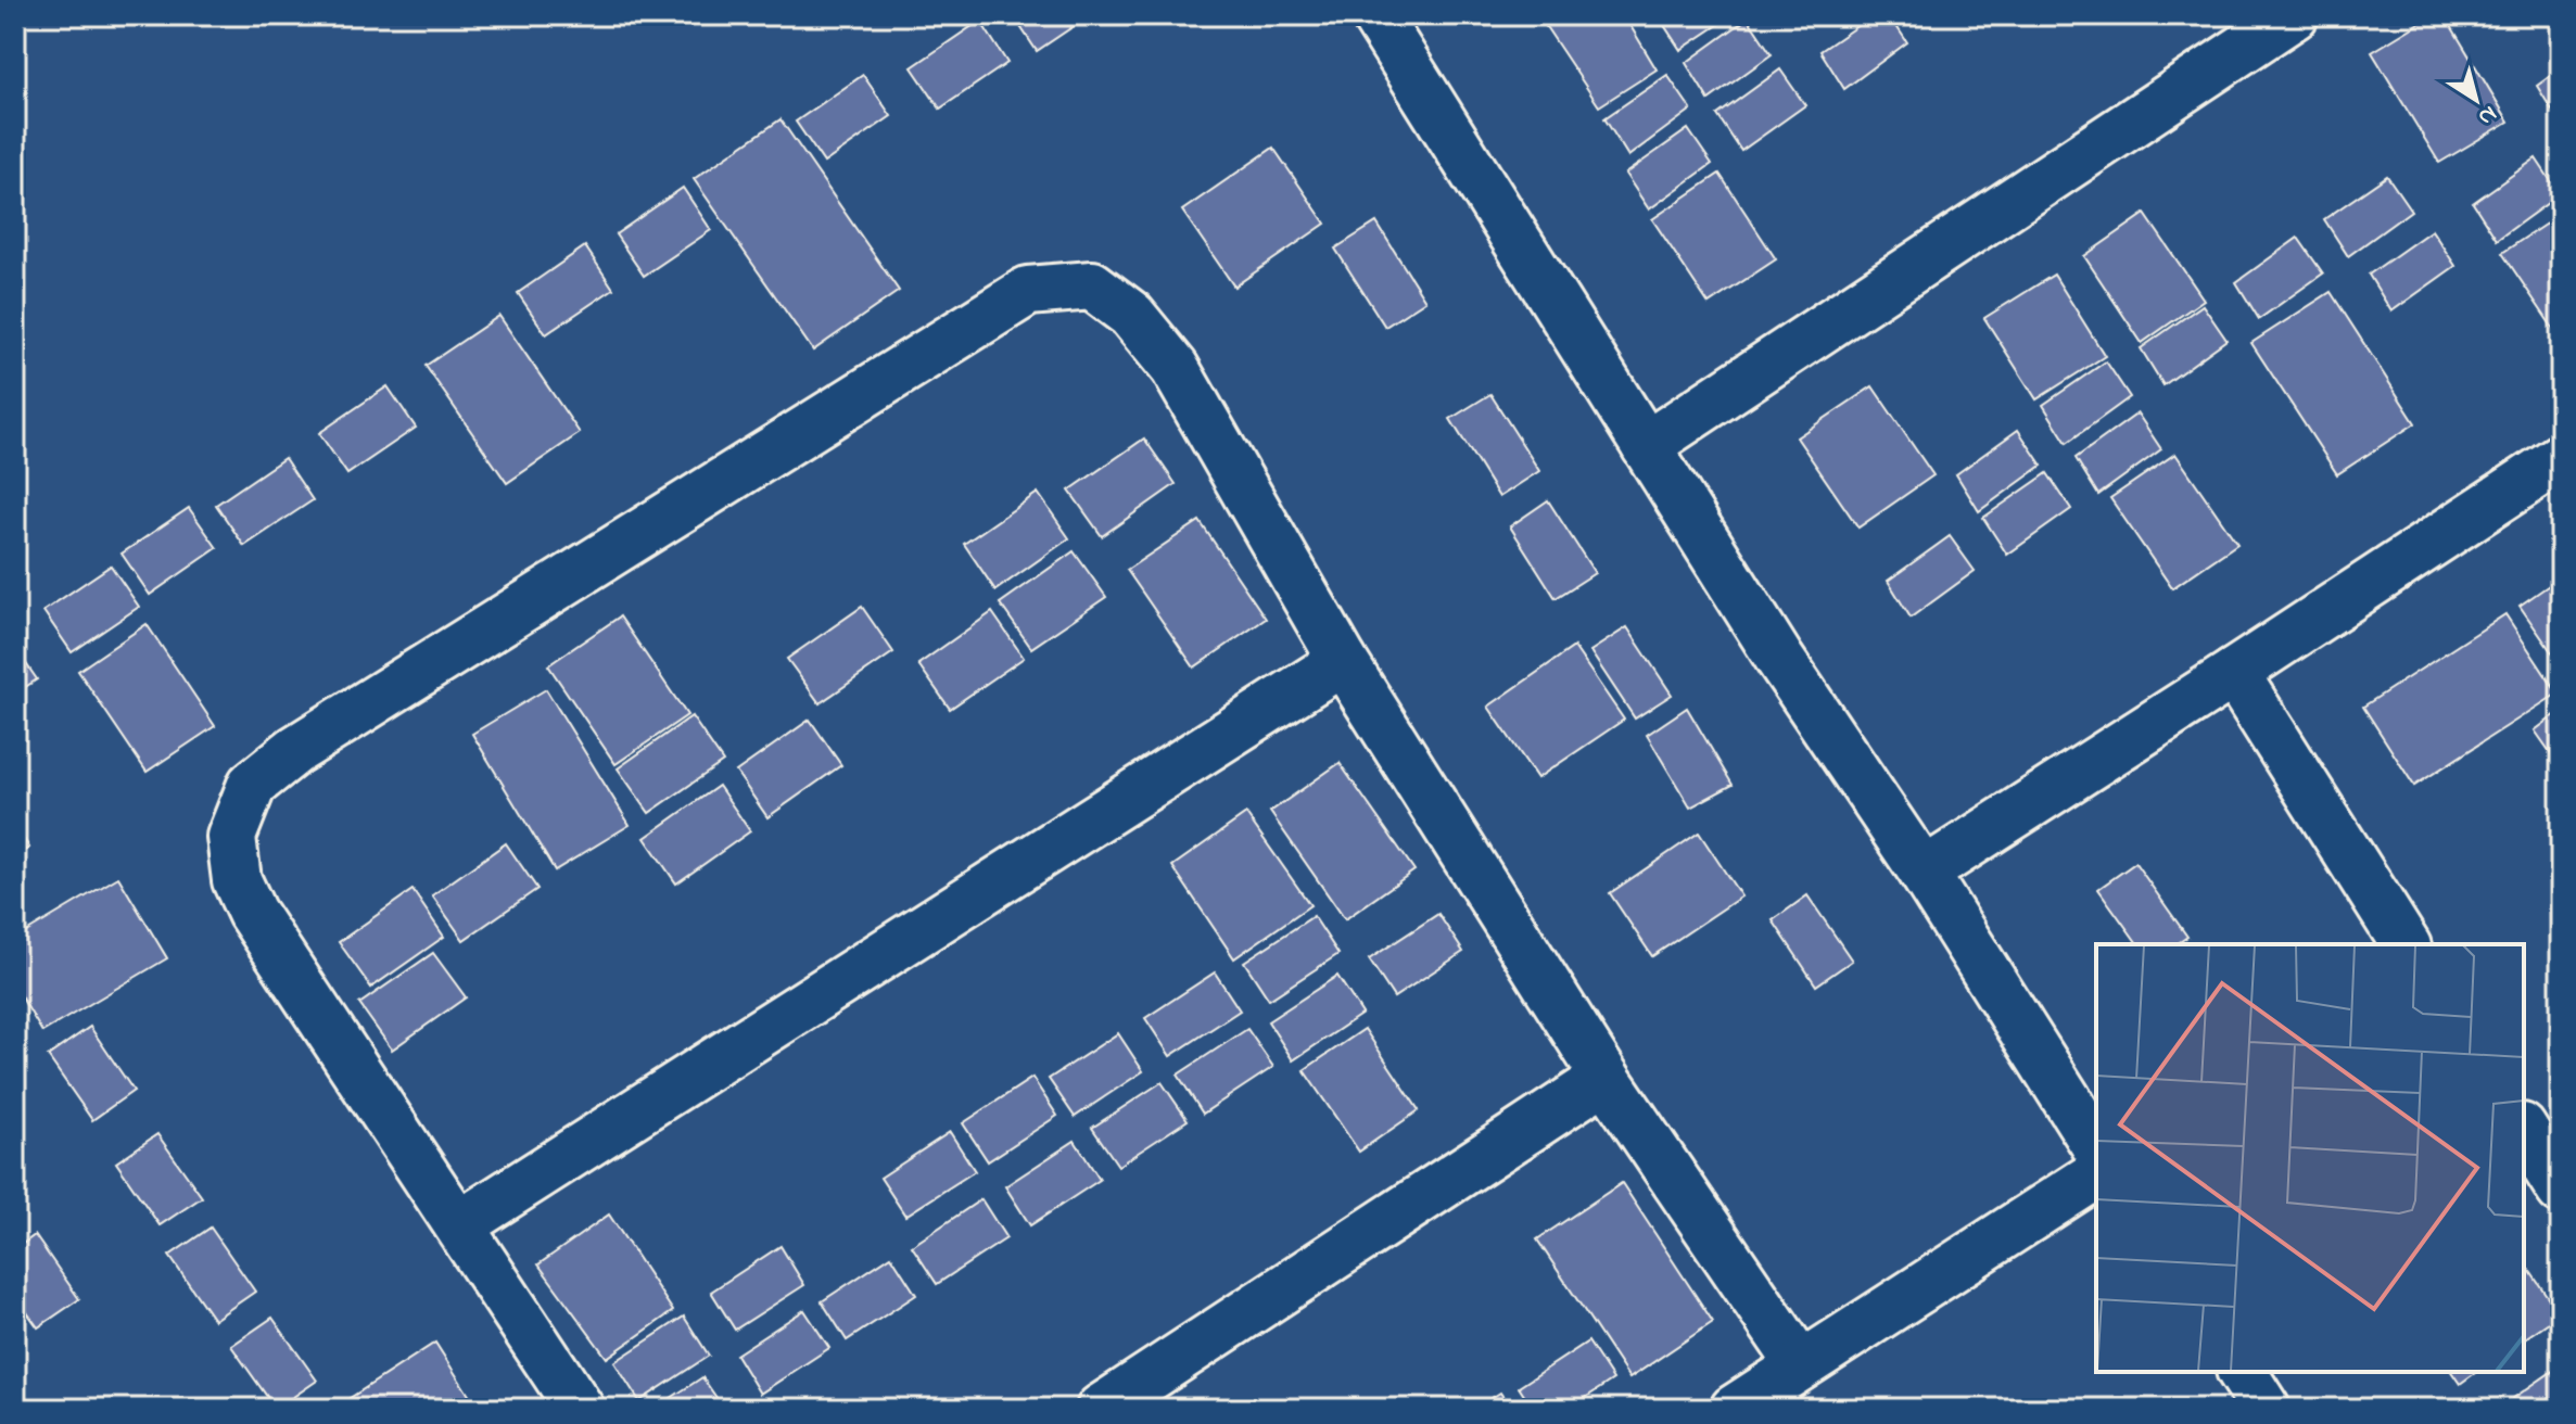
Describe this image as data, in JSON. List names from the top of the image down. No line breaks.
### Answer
{"north":"bottom right"}
